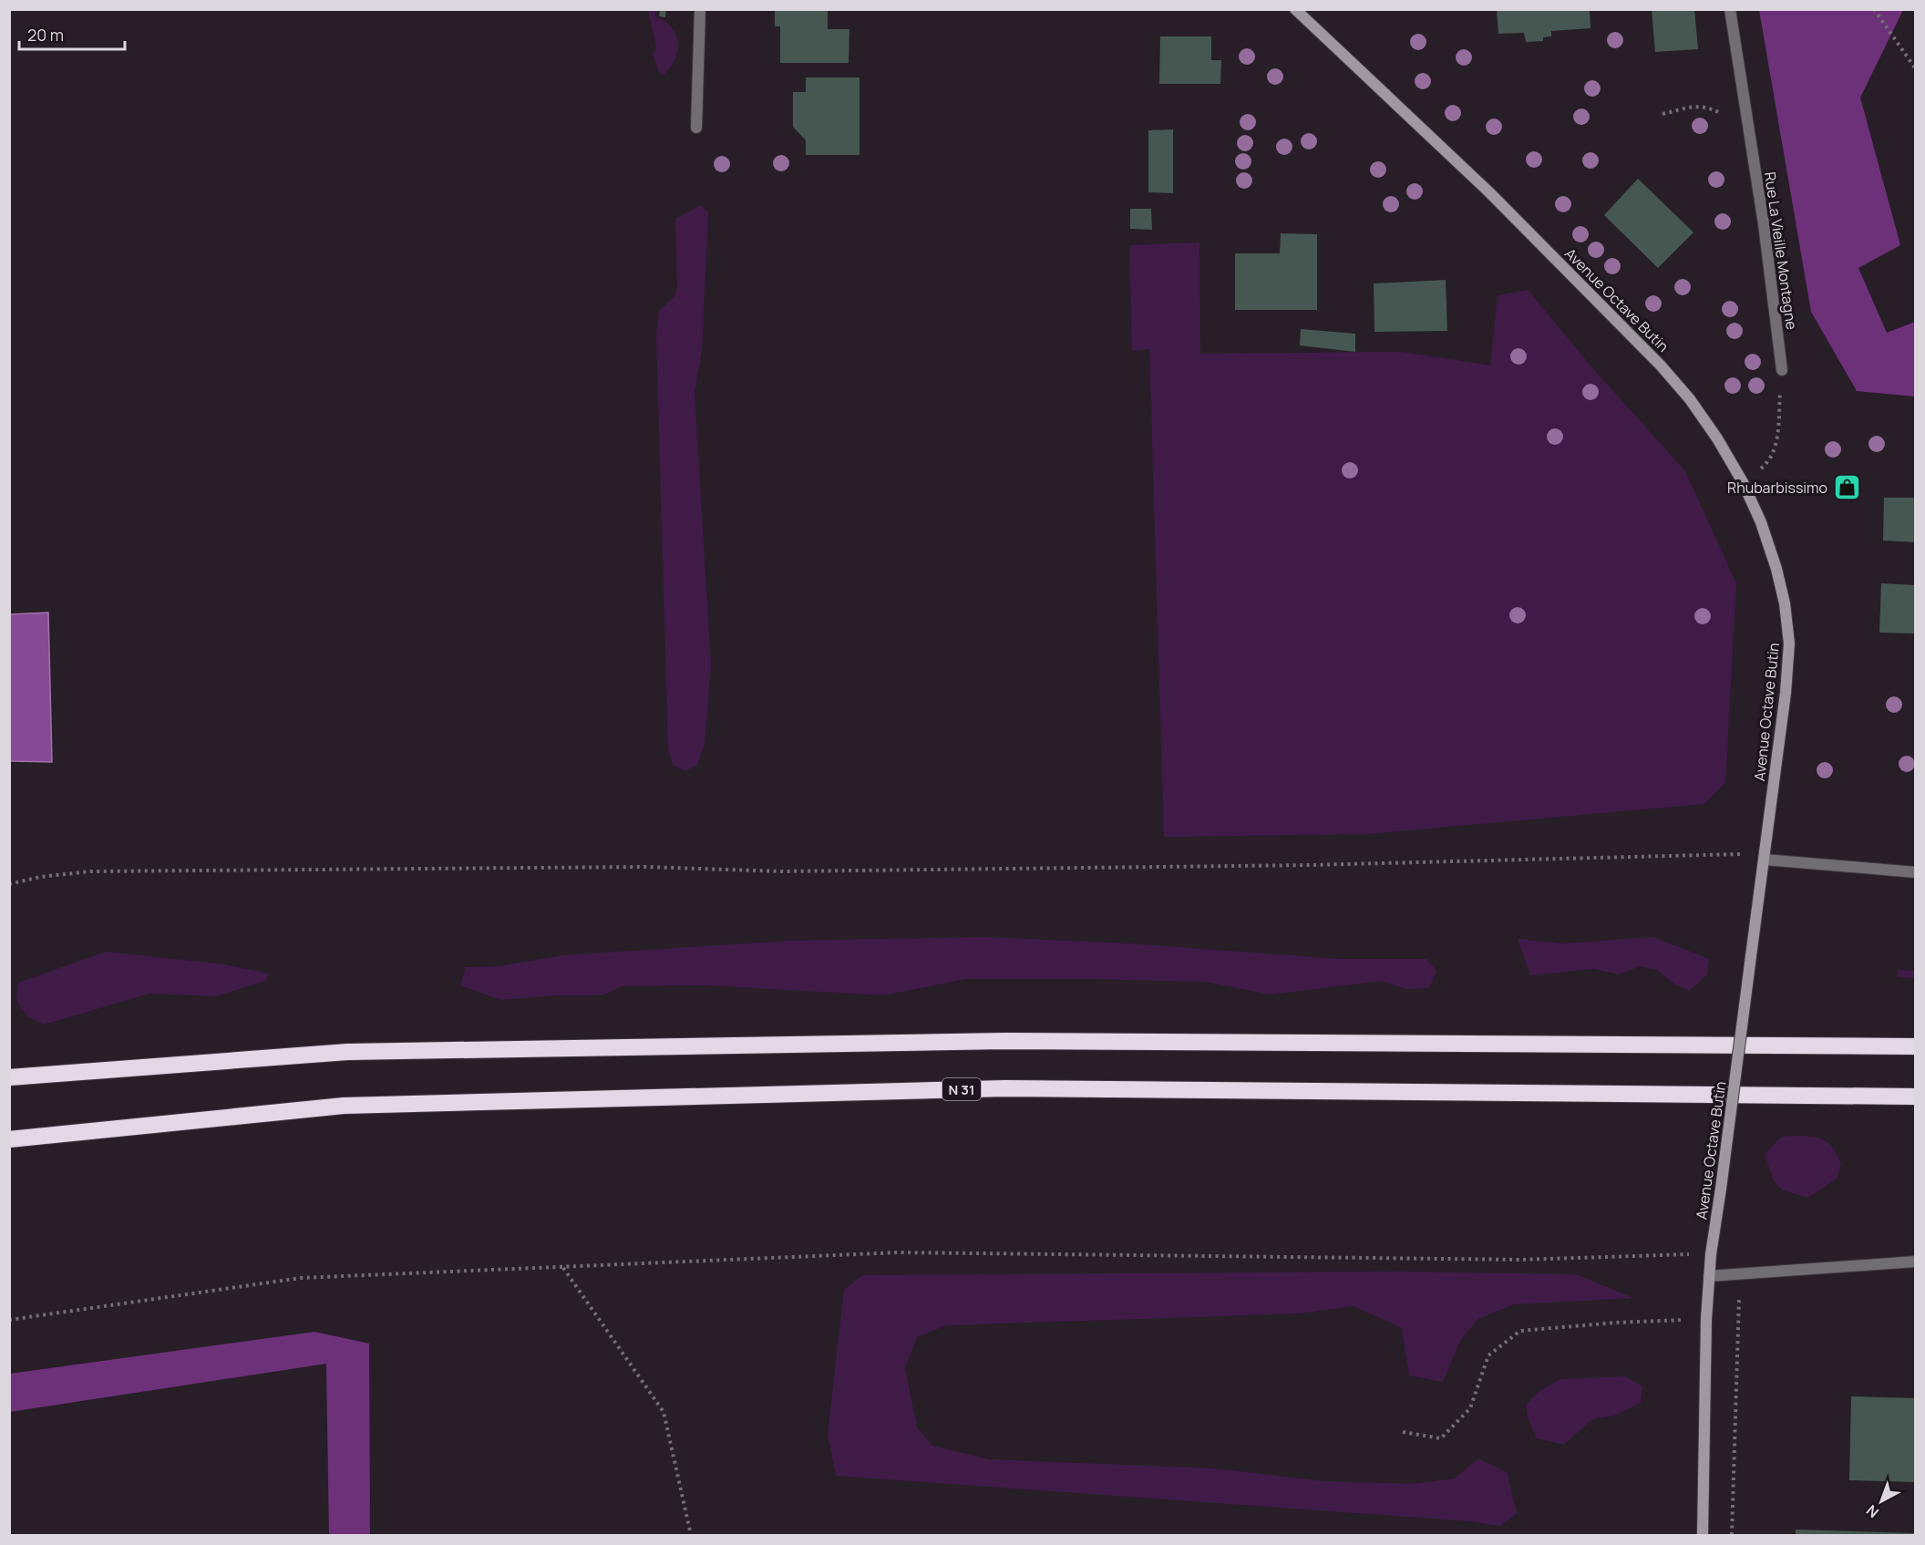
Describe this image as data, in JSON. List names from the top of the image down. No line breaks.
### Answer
{"streets":{"highway":["N 31"],"main road":["Avenue Octave Butin"],"street":["Rue La Vieille Montagne"]},"places":{"shop":["Rhubarbissimo"]},"scale_bar":"20 m","north":"bottom left"}
